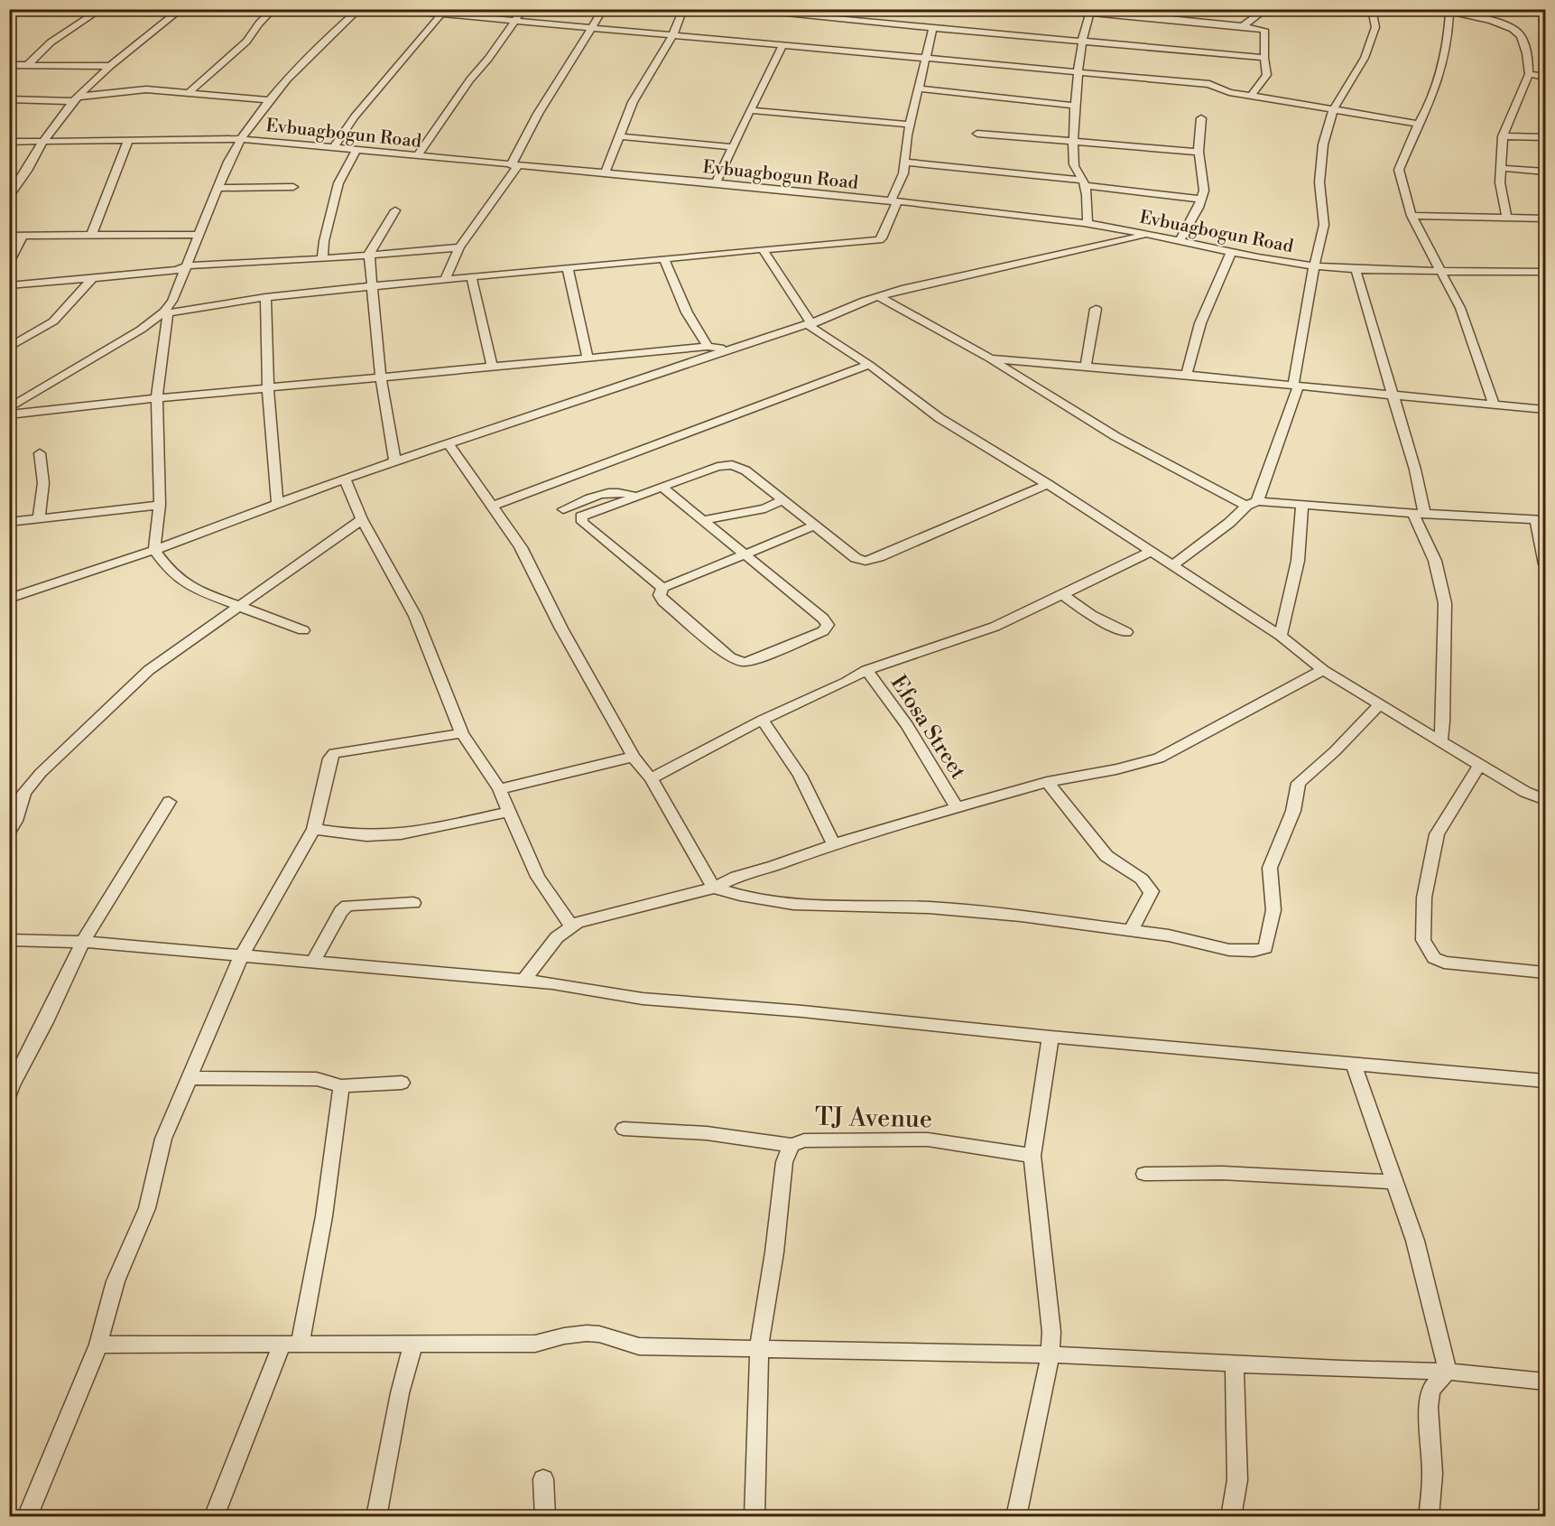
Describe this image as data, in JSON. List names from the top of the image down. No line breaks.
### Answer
{"streets":{"street":["Evbuagbogun Road","Efosa Street","TJ Avenue"]}}
